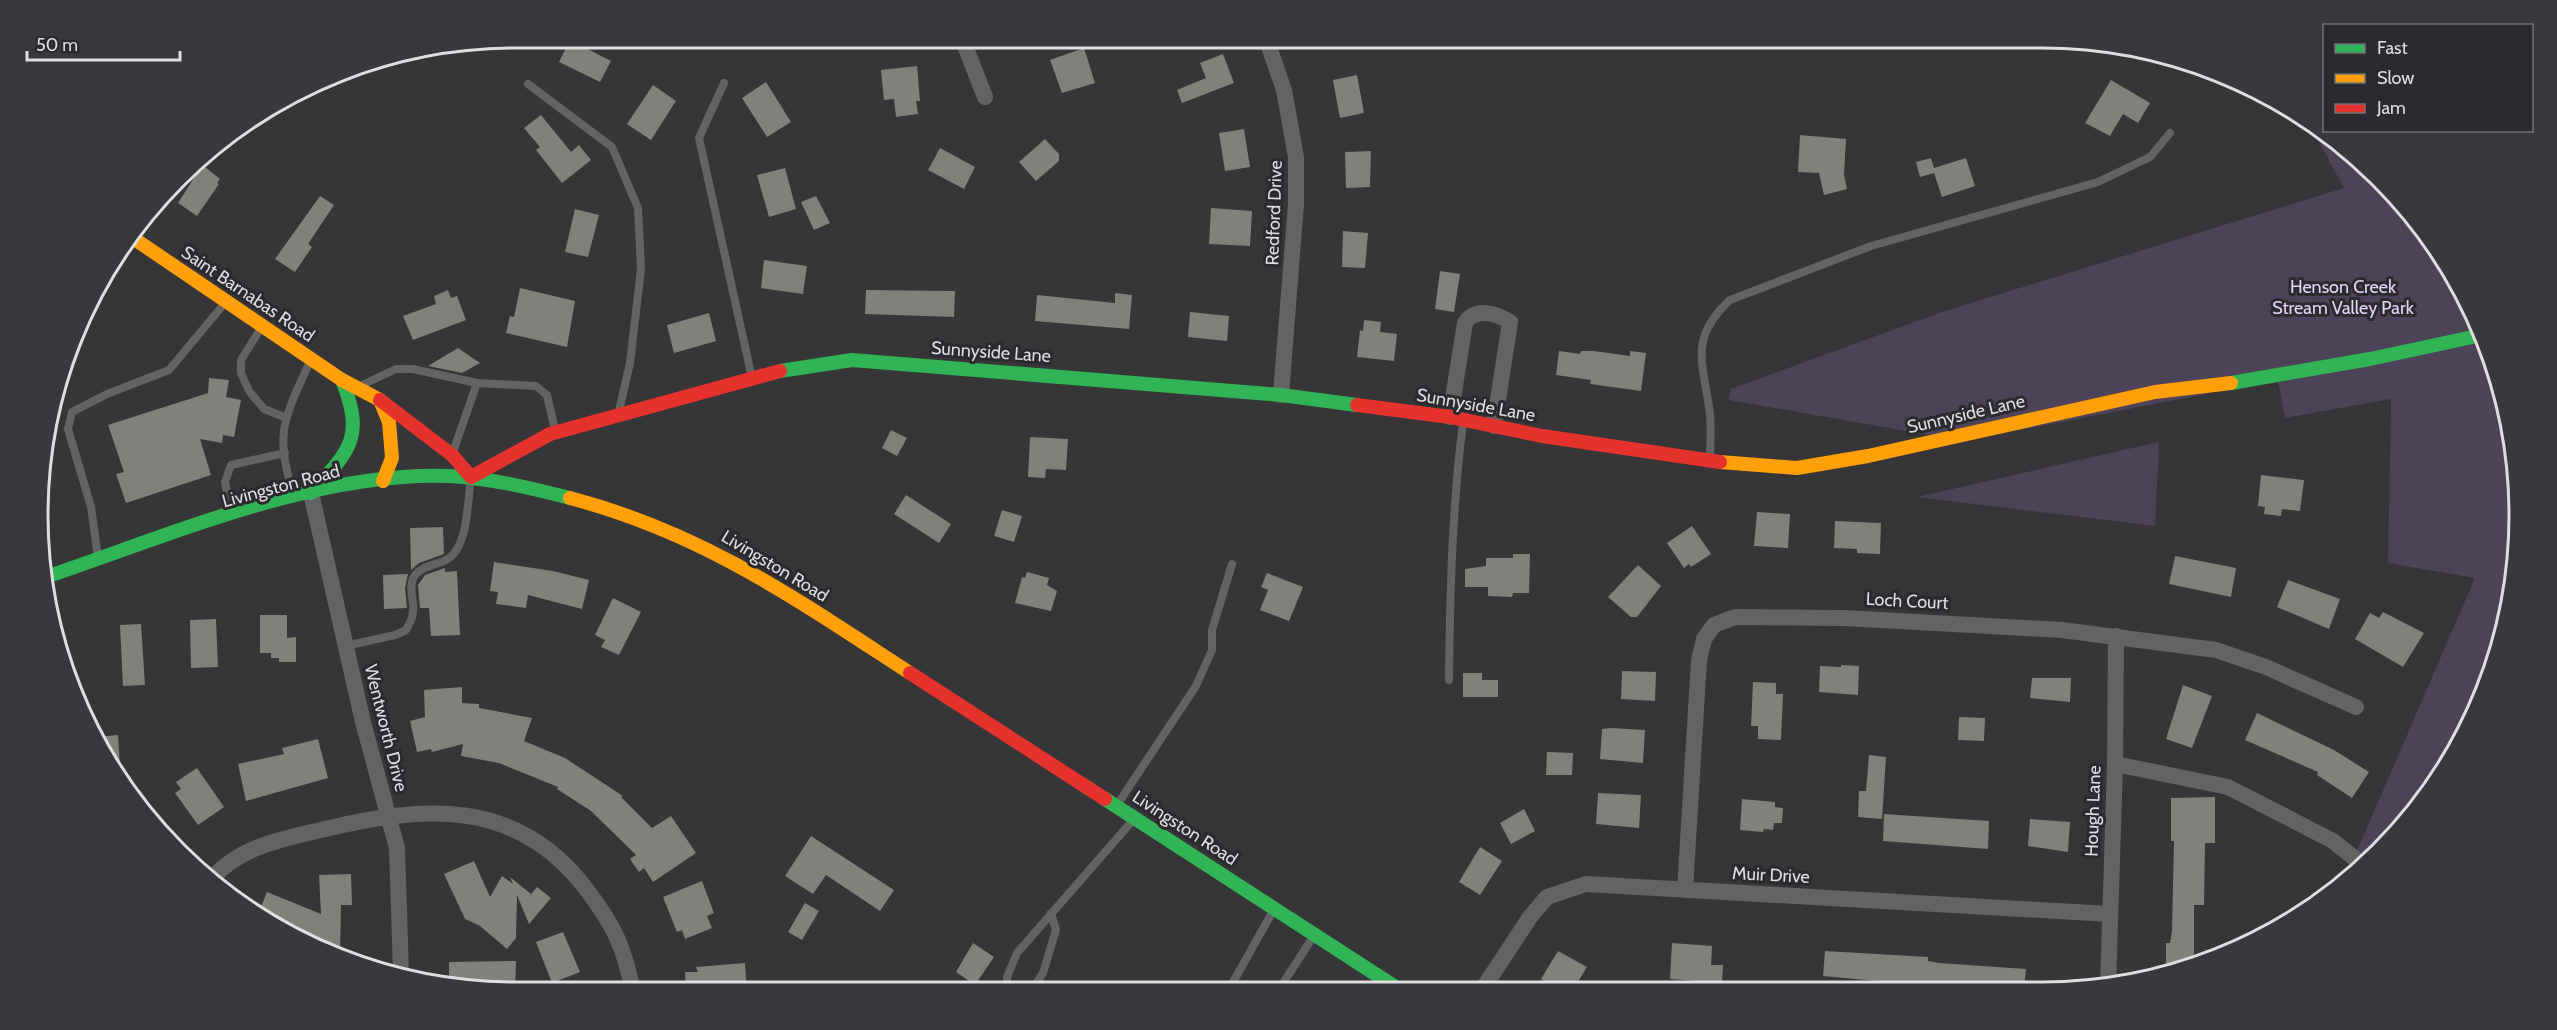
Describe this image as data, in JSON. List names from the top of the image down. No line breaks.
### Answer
{"streets":{"main road":["Saint Barnabas Road","Sunnyside Lane","Livingston Road"],"street":["Redford Drive","Loch Court","Wentworth Drive","Hough Lane","Muir Drive"]},"crossings":[["Redford Drive","Sunnyside Lane"],["Sunnyside Lane","Livingston Road"],["Livingston Road","Wentworth Drive"],["Loch Court","Hough Lane"],["Loch Court","Muir Drive"],["Hough Lane","Muir Drive"]],"parks":["Henson Creek Stream Valley Park"],"legend":["Fast","Slow","Jam"],"scale_bar":"50 m"}
